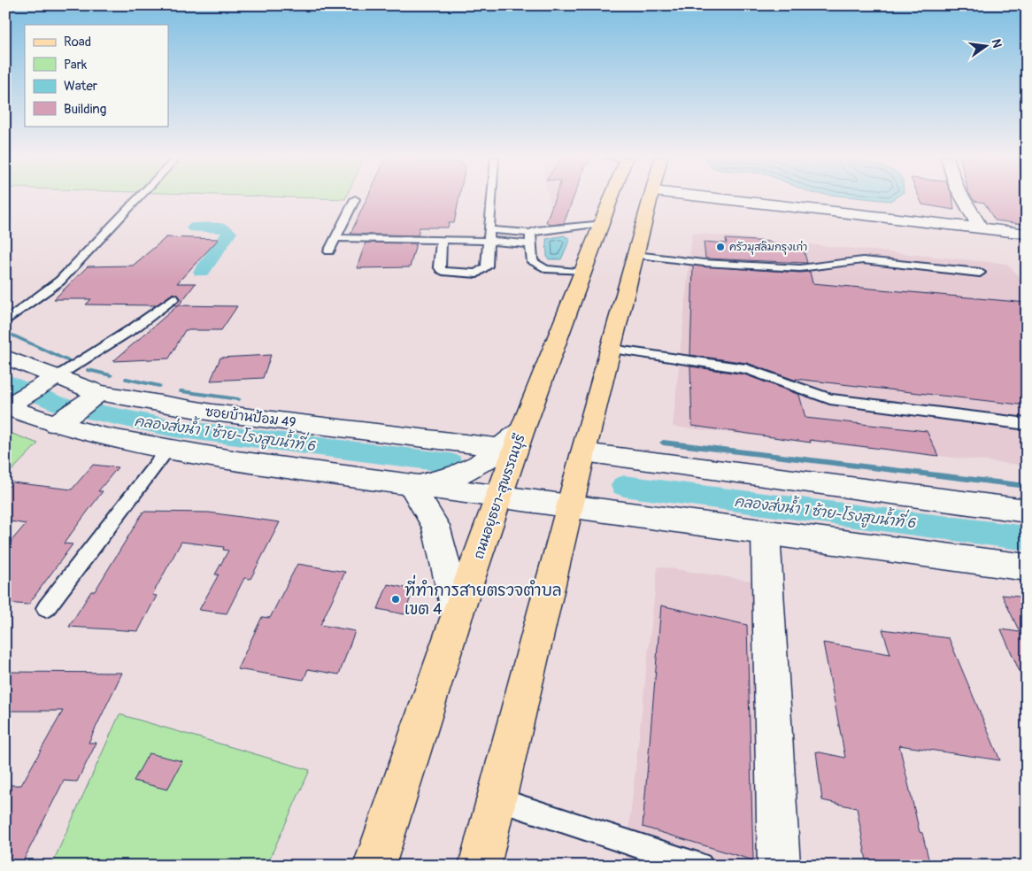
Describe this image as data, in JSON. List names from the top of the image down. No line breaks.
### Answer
{"streets":{"main road":["ถนนอยุธยา-สุพรรณบุรี"],"street":["ซอยบ้านป้อม 49"]},"water":["คลองส่งน้ำ 1 ซ้าย-โรงสูบน้ำที่ 6"],"places":["ครัวมุสลิมกรุงเก่า","ที่ทำการสายตรวจตำบล เขต 4"],"legend":["Road","Park","Water","Building"],"north":"right"}
